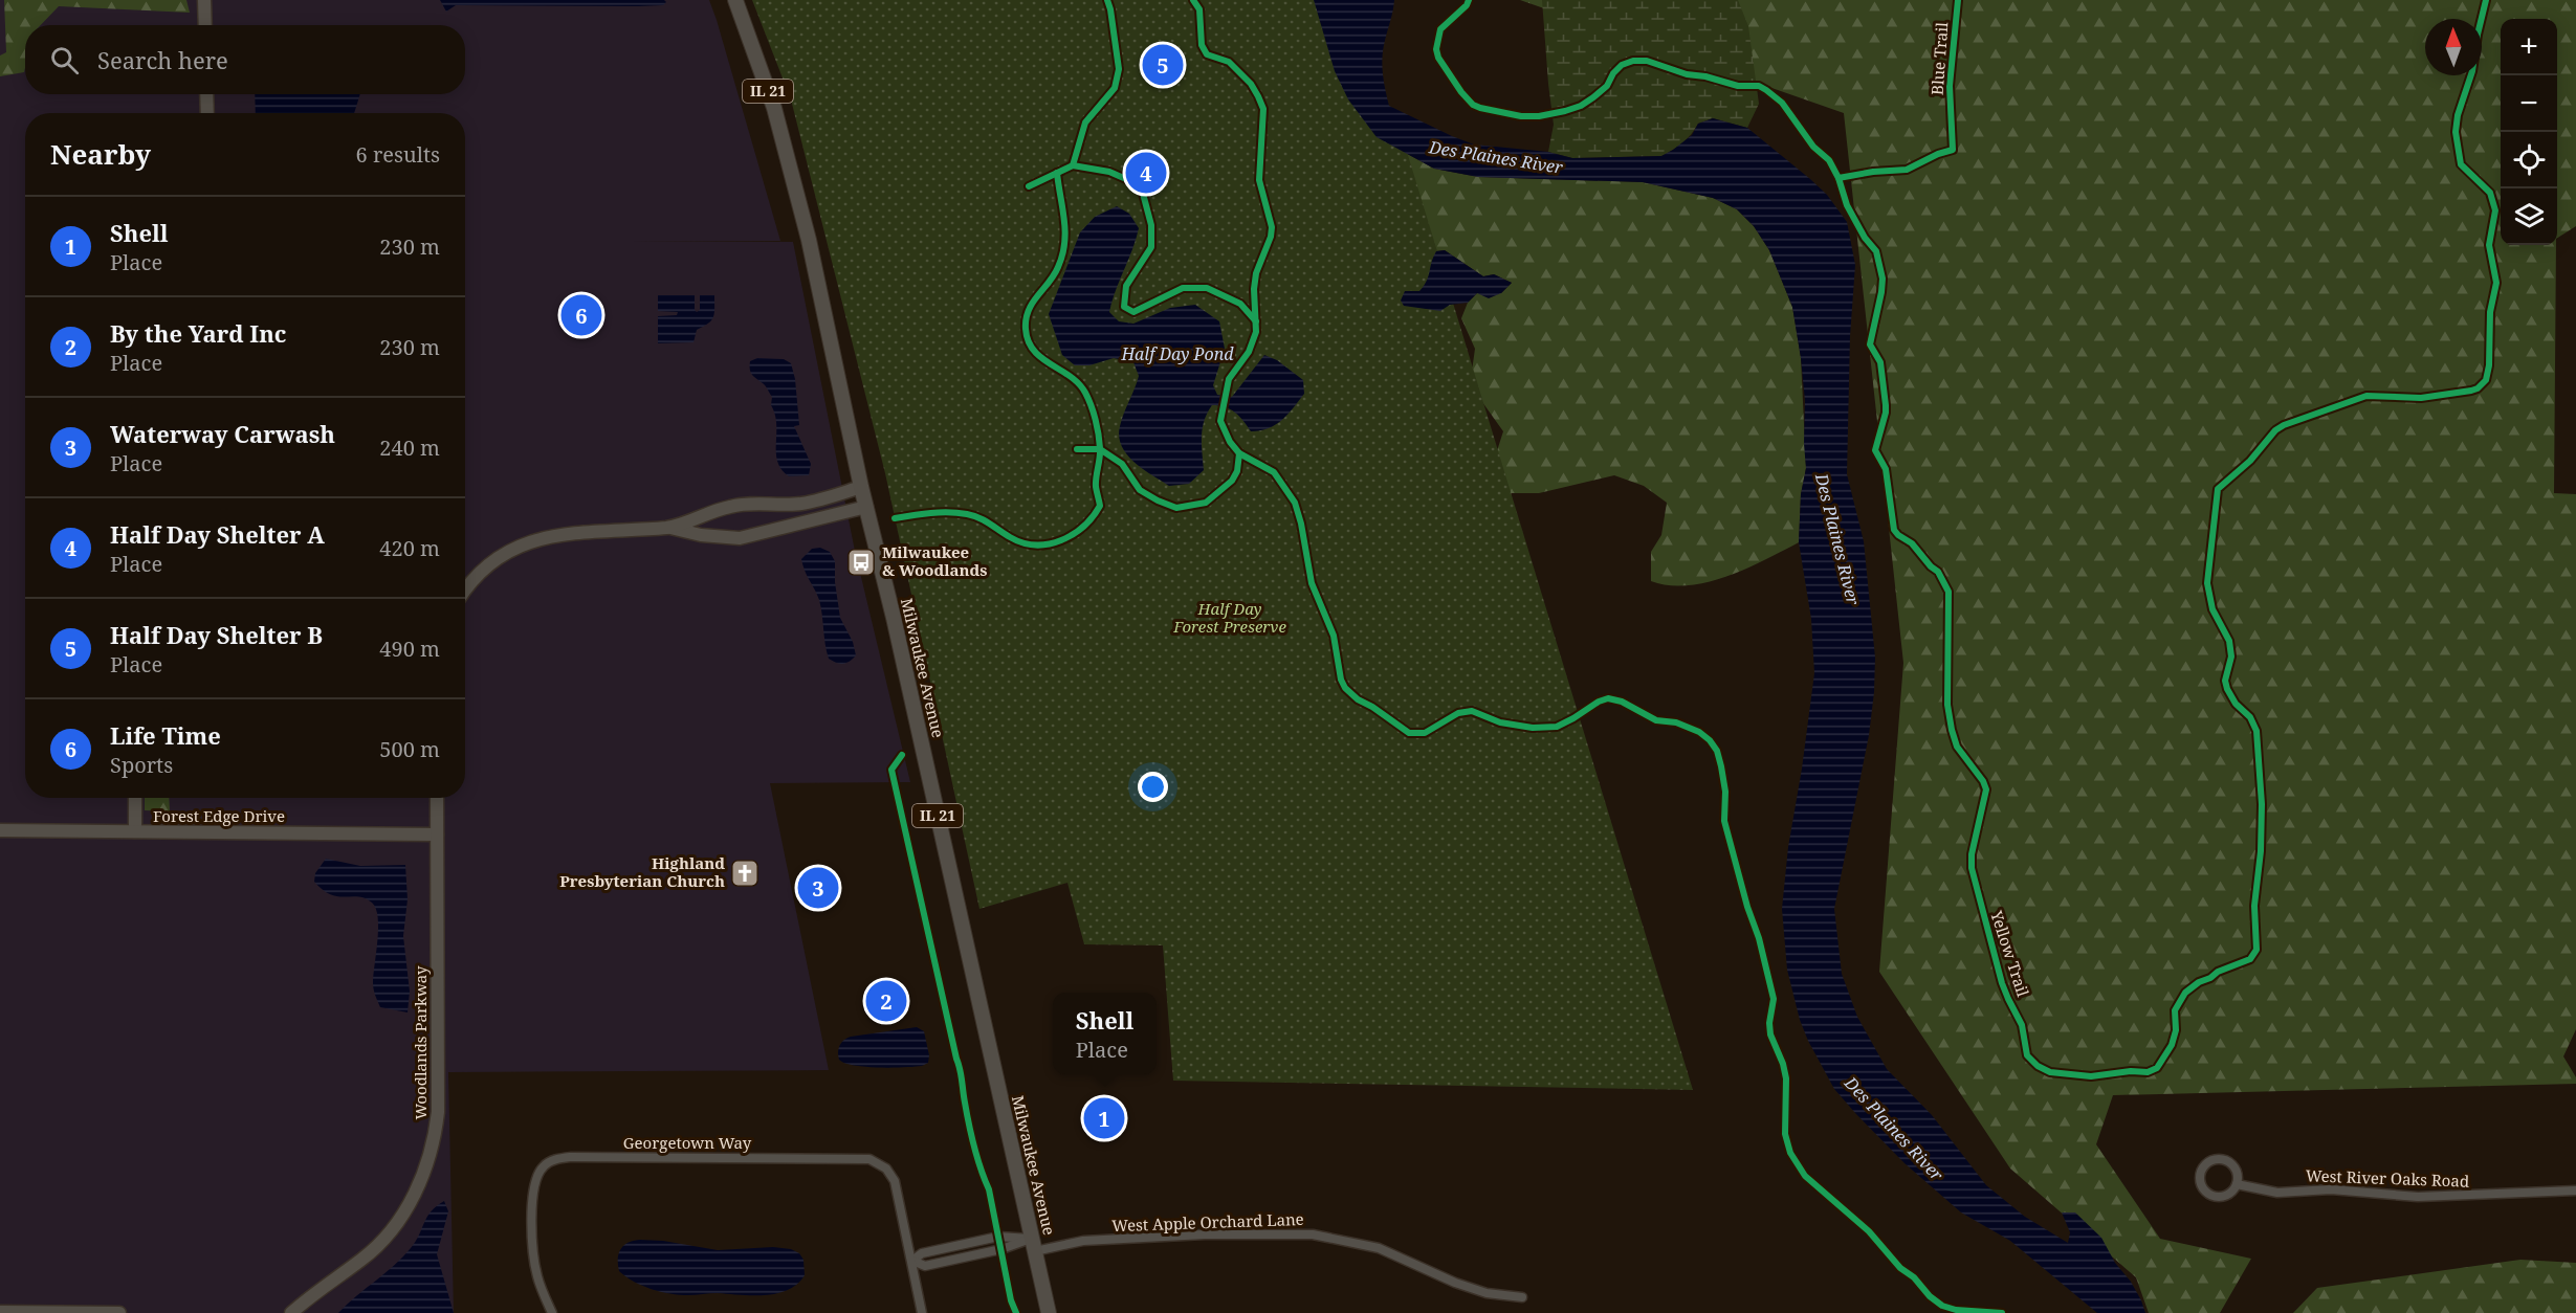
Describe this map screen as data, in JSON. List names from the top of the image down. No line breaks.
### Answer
{"streets":{"main road":["IL 21","Milwaukee Avenue"],"street":["Forest Edge Drive","Woodlands Parkway","Georgetown Way","West River Oaks Road","West Apple Orchard Lane"],"cycle path":["Blue Trail","Yellow Trail"]},"crossings":[["Milwaukee Avenue","West Apple Orchard Lane"],["Forest Edge Drive","Woodlands Parkway"]],"water":["Des Plaines River","Half Day Pond"],"parks":["Half Day Forest Preserve"],"places":{"bus stop":["Milwaukee & Woodlands"],"church":["Highland Presbyterian Church"]},"north":"top","page":{"map_buttons":["+","−"],"search":"Search here","pins":["5","4","6","3","2","1"],"heading":["Nearby","6 results"],"list":[{"mark":"1","name":"Shell","note":"Place","value":"230 m"},{"mark":"2","name":"By the Yard Inc","note":"Place","value":"230 m"},{"mark":"3","name":"Waterway Carwash","note":"Place","value":"240 m"},{"mark":"4","name":"Half Day Shelter A","note":"Place","value":"420 m"},{"mark":"5","name":"Half Day Shelter B","note":"Place","value":"490 m"},{"mark":"6","name":"Life Time","note":"Sports","value":"500 m"}],"popup":["Shell","Place"]}}
